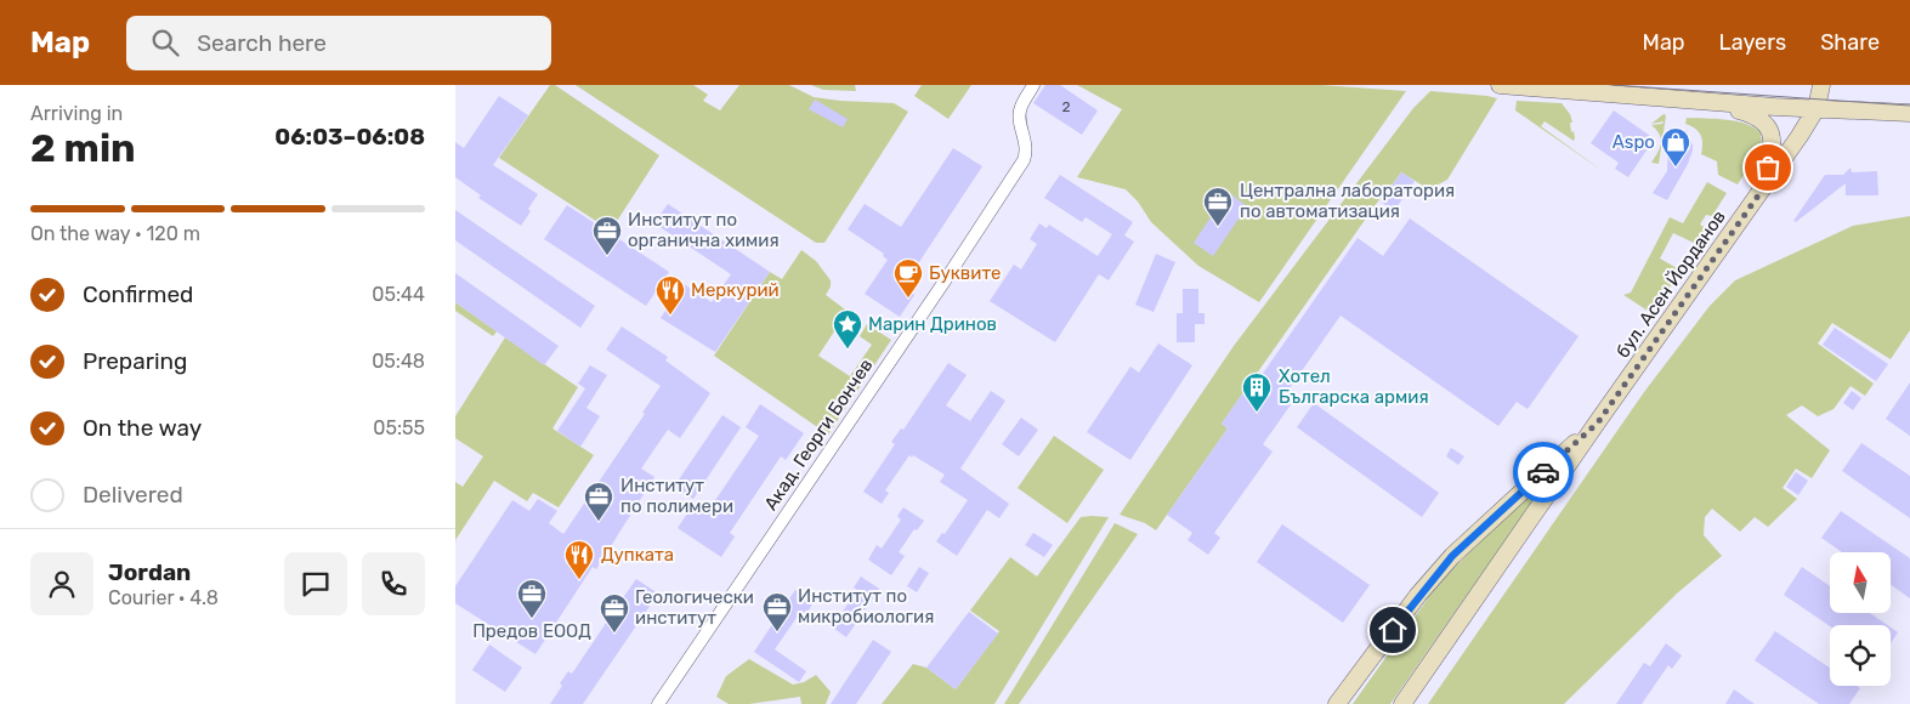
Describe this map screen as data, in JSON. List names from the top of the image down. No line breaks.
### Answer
{"streets":{"main road":["бул. Асен Йорданов"],"street":["Акад. Георги Бончев"]},"places":{"shop":["Aspo"],"office":["Централна лаборатория по автоматизация","Институт по органична химия","Институт по полимери","Предов ЕООД","Институт по микробиология","Геологически институт"],"cafe":["Буквите"],"restaurant":["Меркурий","Дупката"],"place":["Марин Дринов"],"building":["Хотел Българска армия"]},"house_numbers":["2"],"north":"top","page":{"header":"Map","search":"Search here","nav":["Map","Layers","Share"],"heading":["2 min","Arriving in","06:03–06:08"],"panel":["Jordan","Courier · 4.8"],"bar":"On the way · 120 m","list":[["Confirmed","05:44"],["Preparing","05:48"],["On the way","05:55"],"Delivered"]}}
